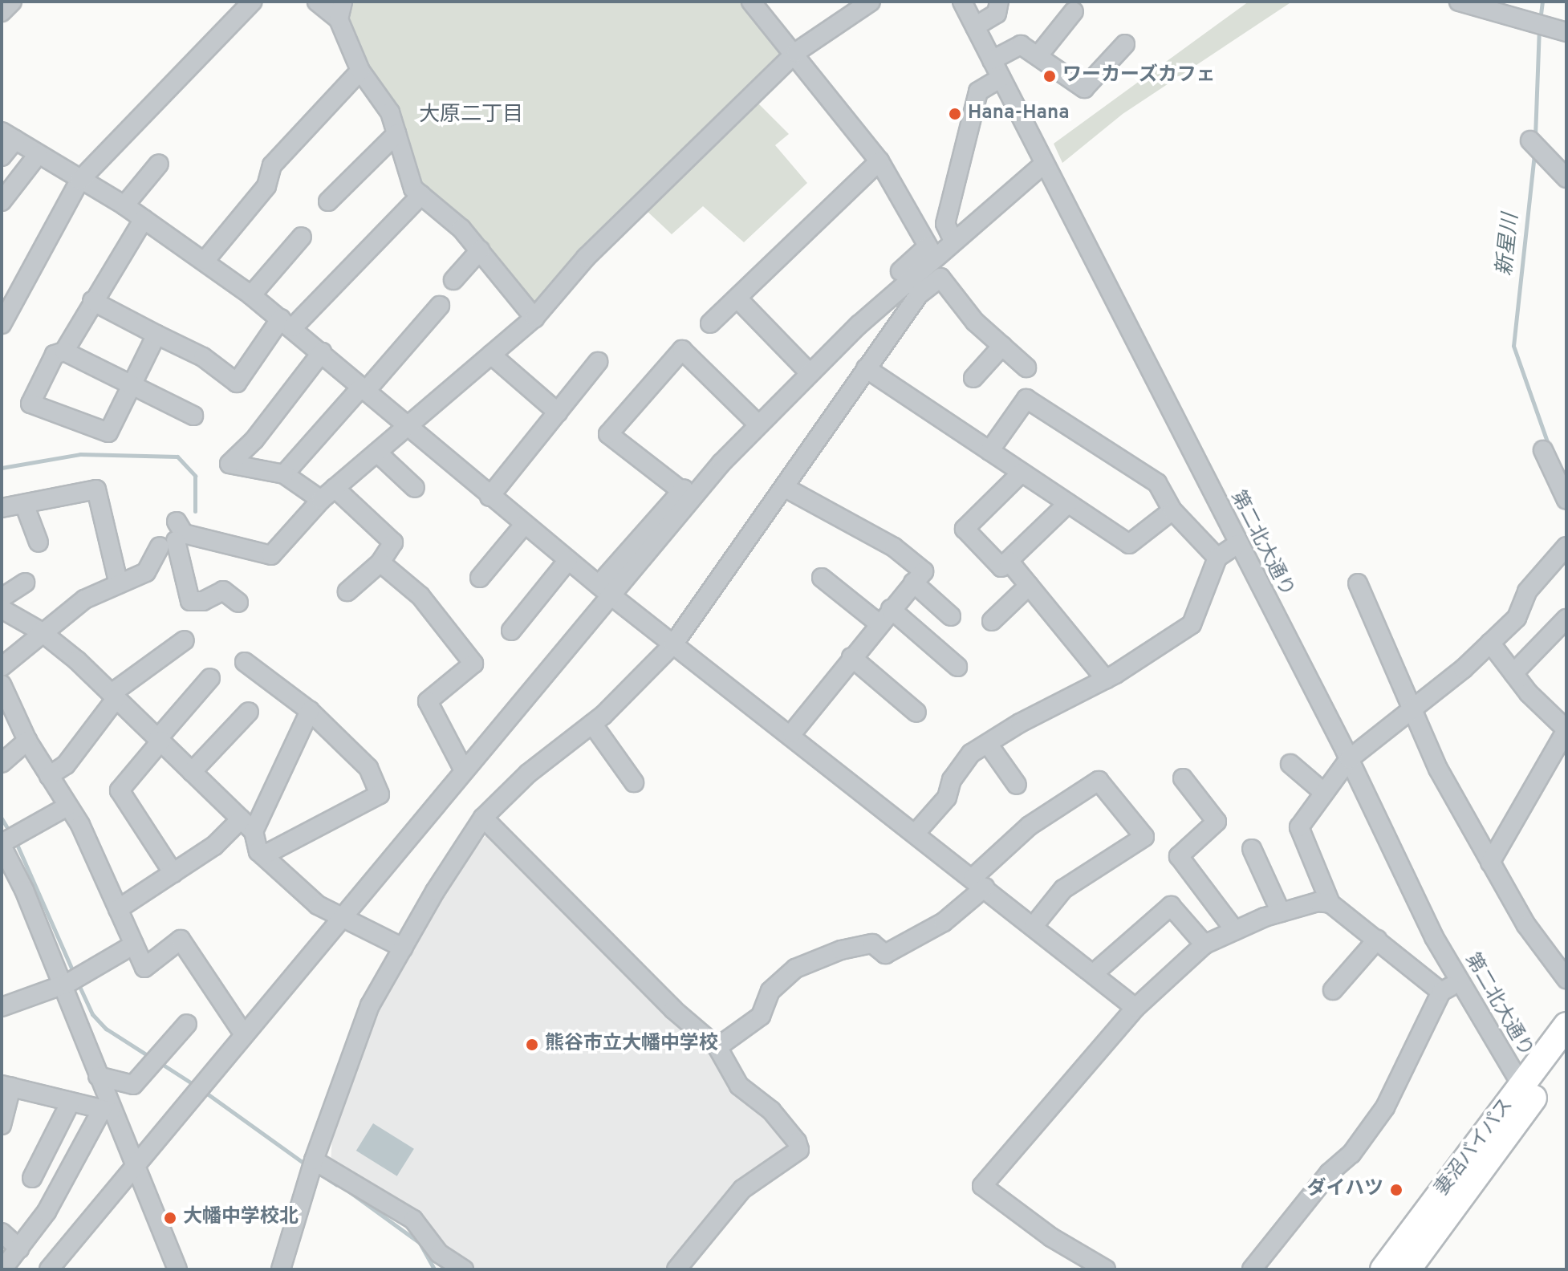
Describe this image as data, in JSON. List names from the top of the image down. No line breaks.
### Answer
{"streets":{"highway":["妻沼バイパス"],"street":["第二北大通り"]},"crossings":[["第二北大通り","妻沼バイパス"]],"districts":["大原二丁目"],"water":["新星川"],"places":["ワーカーズカフェ","Hana-Hana","熊谷市立大幡中学校","ダイハツ","大幡中学校北"]}
